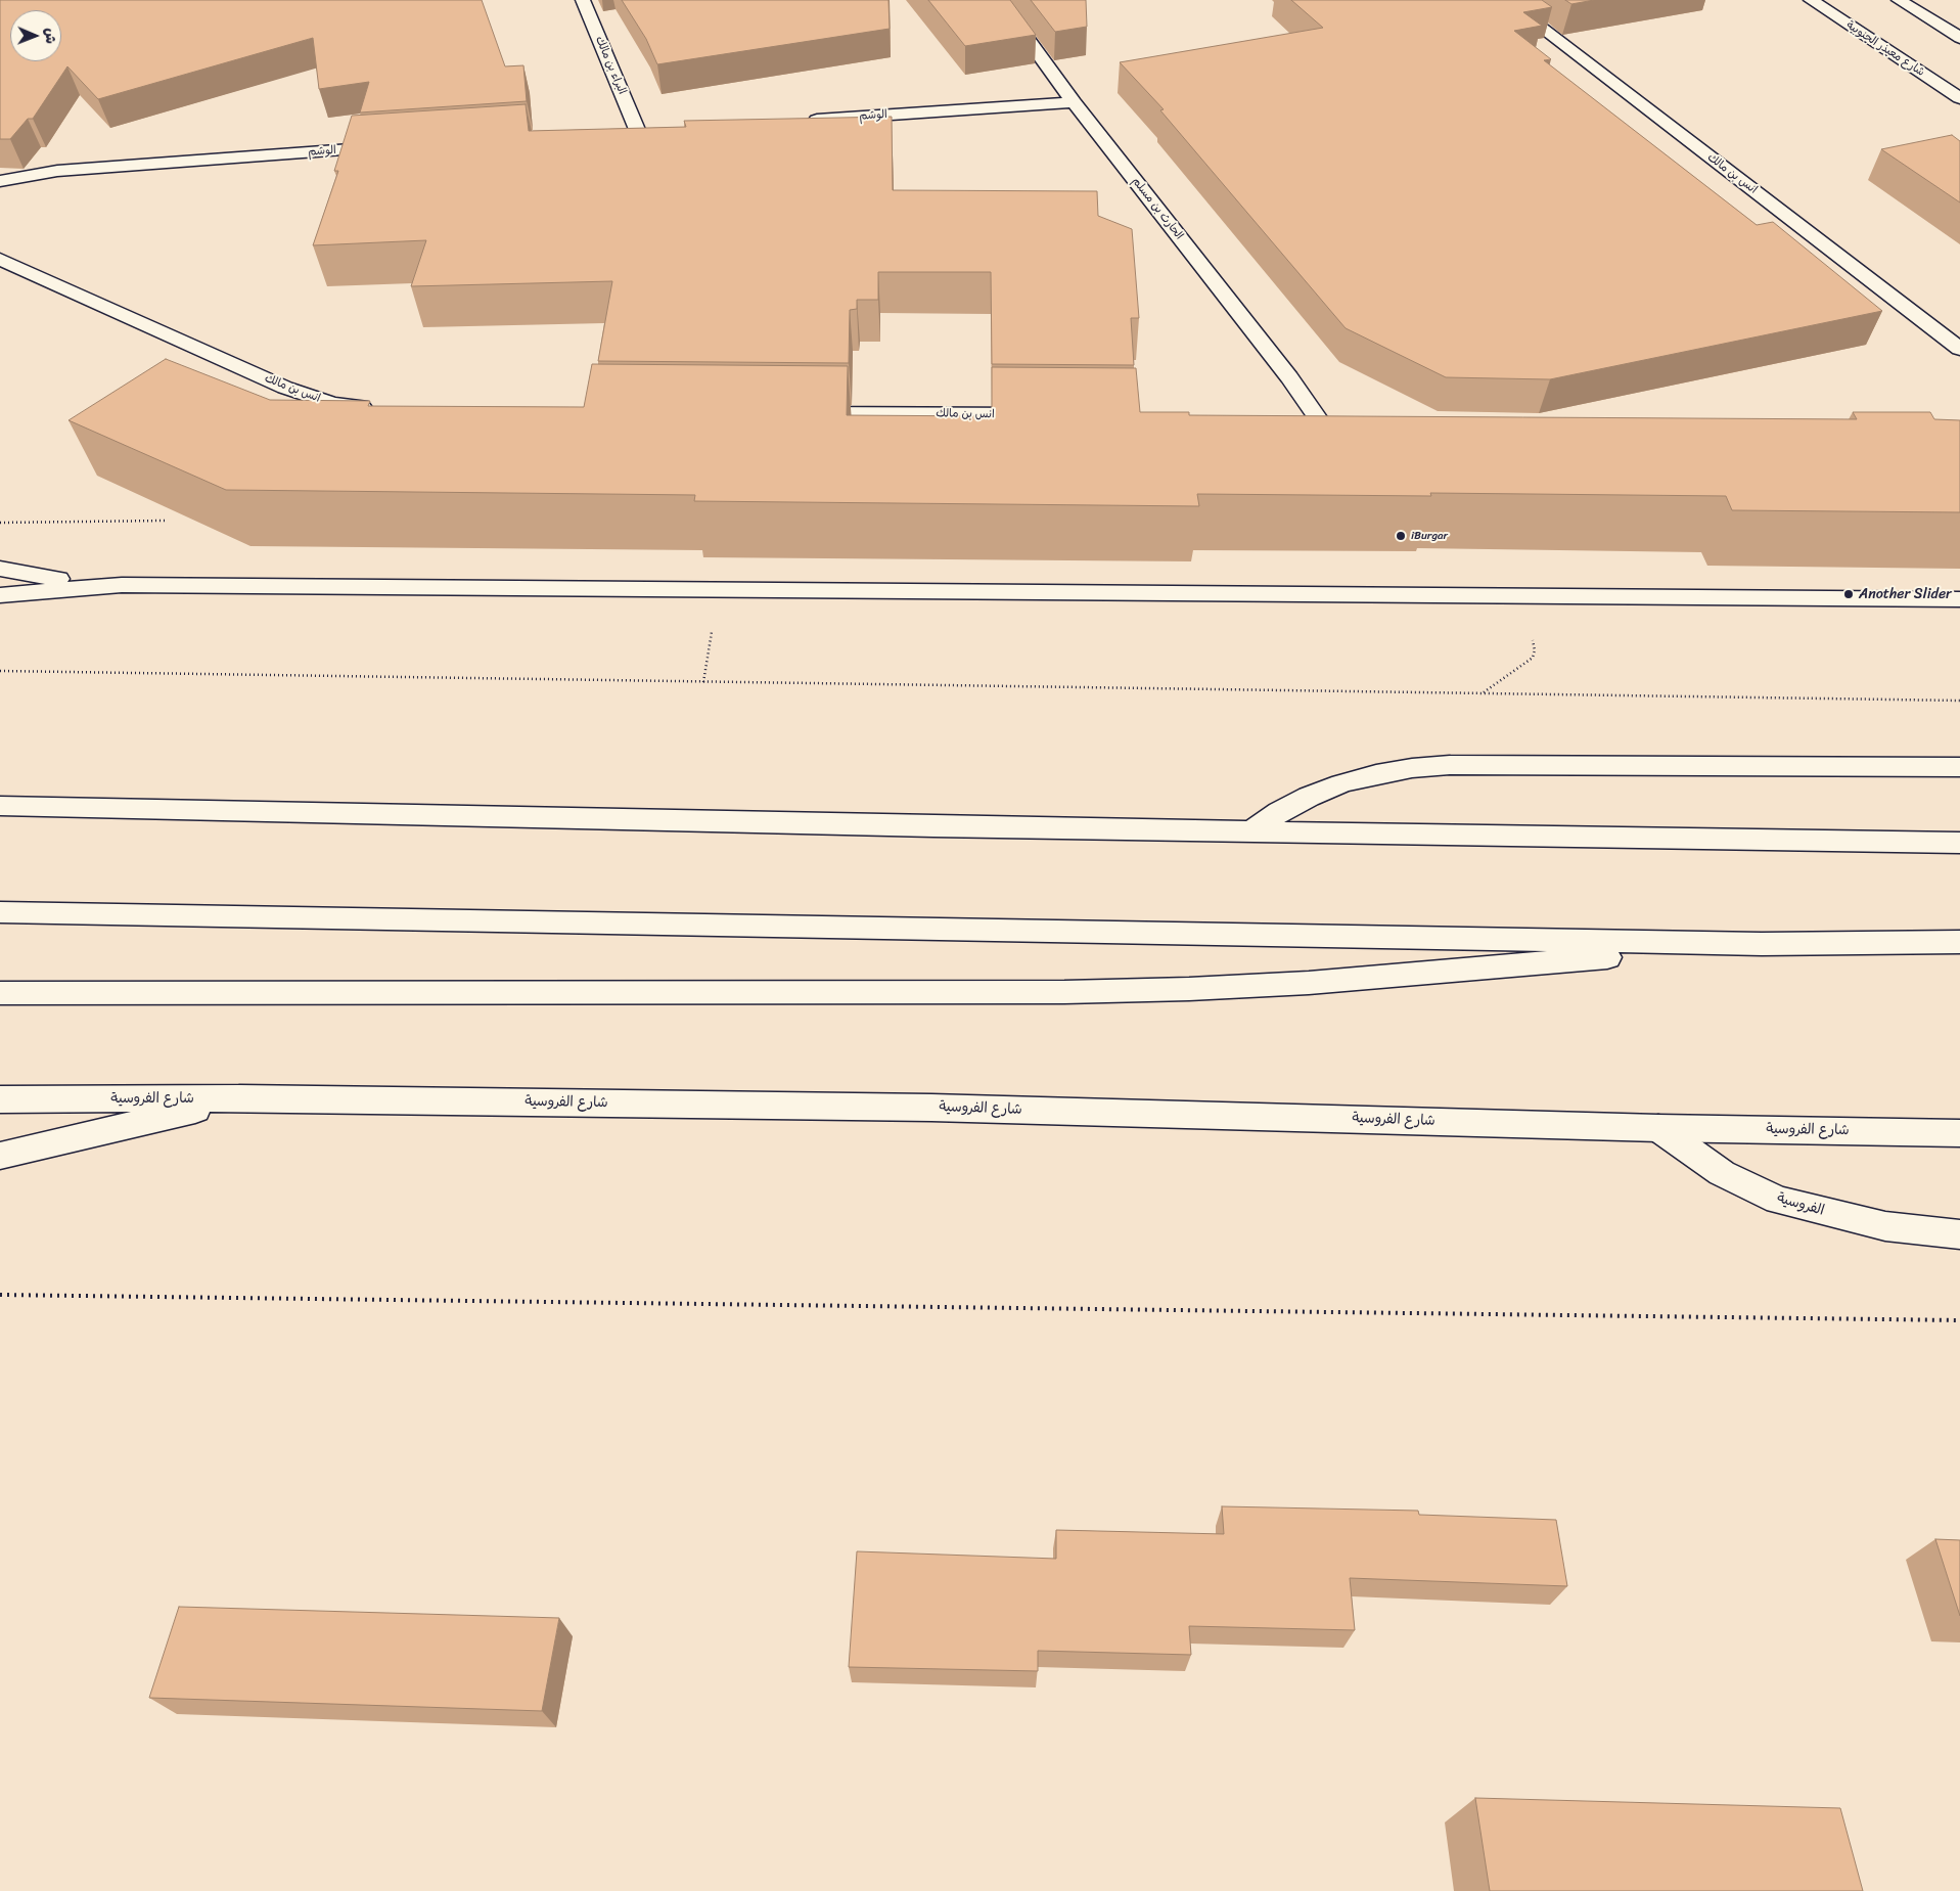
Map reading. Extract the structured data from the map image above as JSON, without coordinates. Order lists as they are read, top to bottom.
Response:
{
  "streets": {
    "main road": [
      "شارع معيذر الجنوبية",
      "البراء بن مالك",
      "الوشم",
      "انس بن مالك",
      "الحارث بن مسلم",
      "شارع الفروسية",
      "الفروسية"
    ]
  },
  "crossings": [
    ["الوشم", "الحارث بن مسلم"],
    ["شارع الفروسية", "الفروسية"]
  ],
  "places": ["iBurgar", "Another Slider"],
  "north": "right"
}
